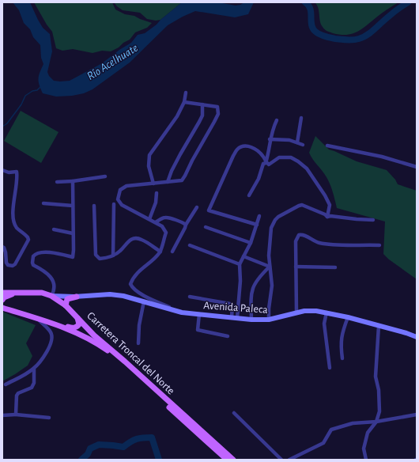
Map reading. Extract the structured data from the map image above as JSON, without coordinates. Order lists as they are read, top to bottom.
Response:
{
  "streets": {
    "main road": ["Avenida Paleca", "Carretera Troncal del Norte"]
  },
  "crossings": [
    ["Avenida Paleca", "Carretera Troncal del Norte"]
  ],
  "water": ["Río Acelhuate"]
}
